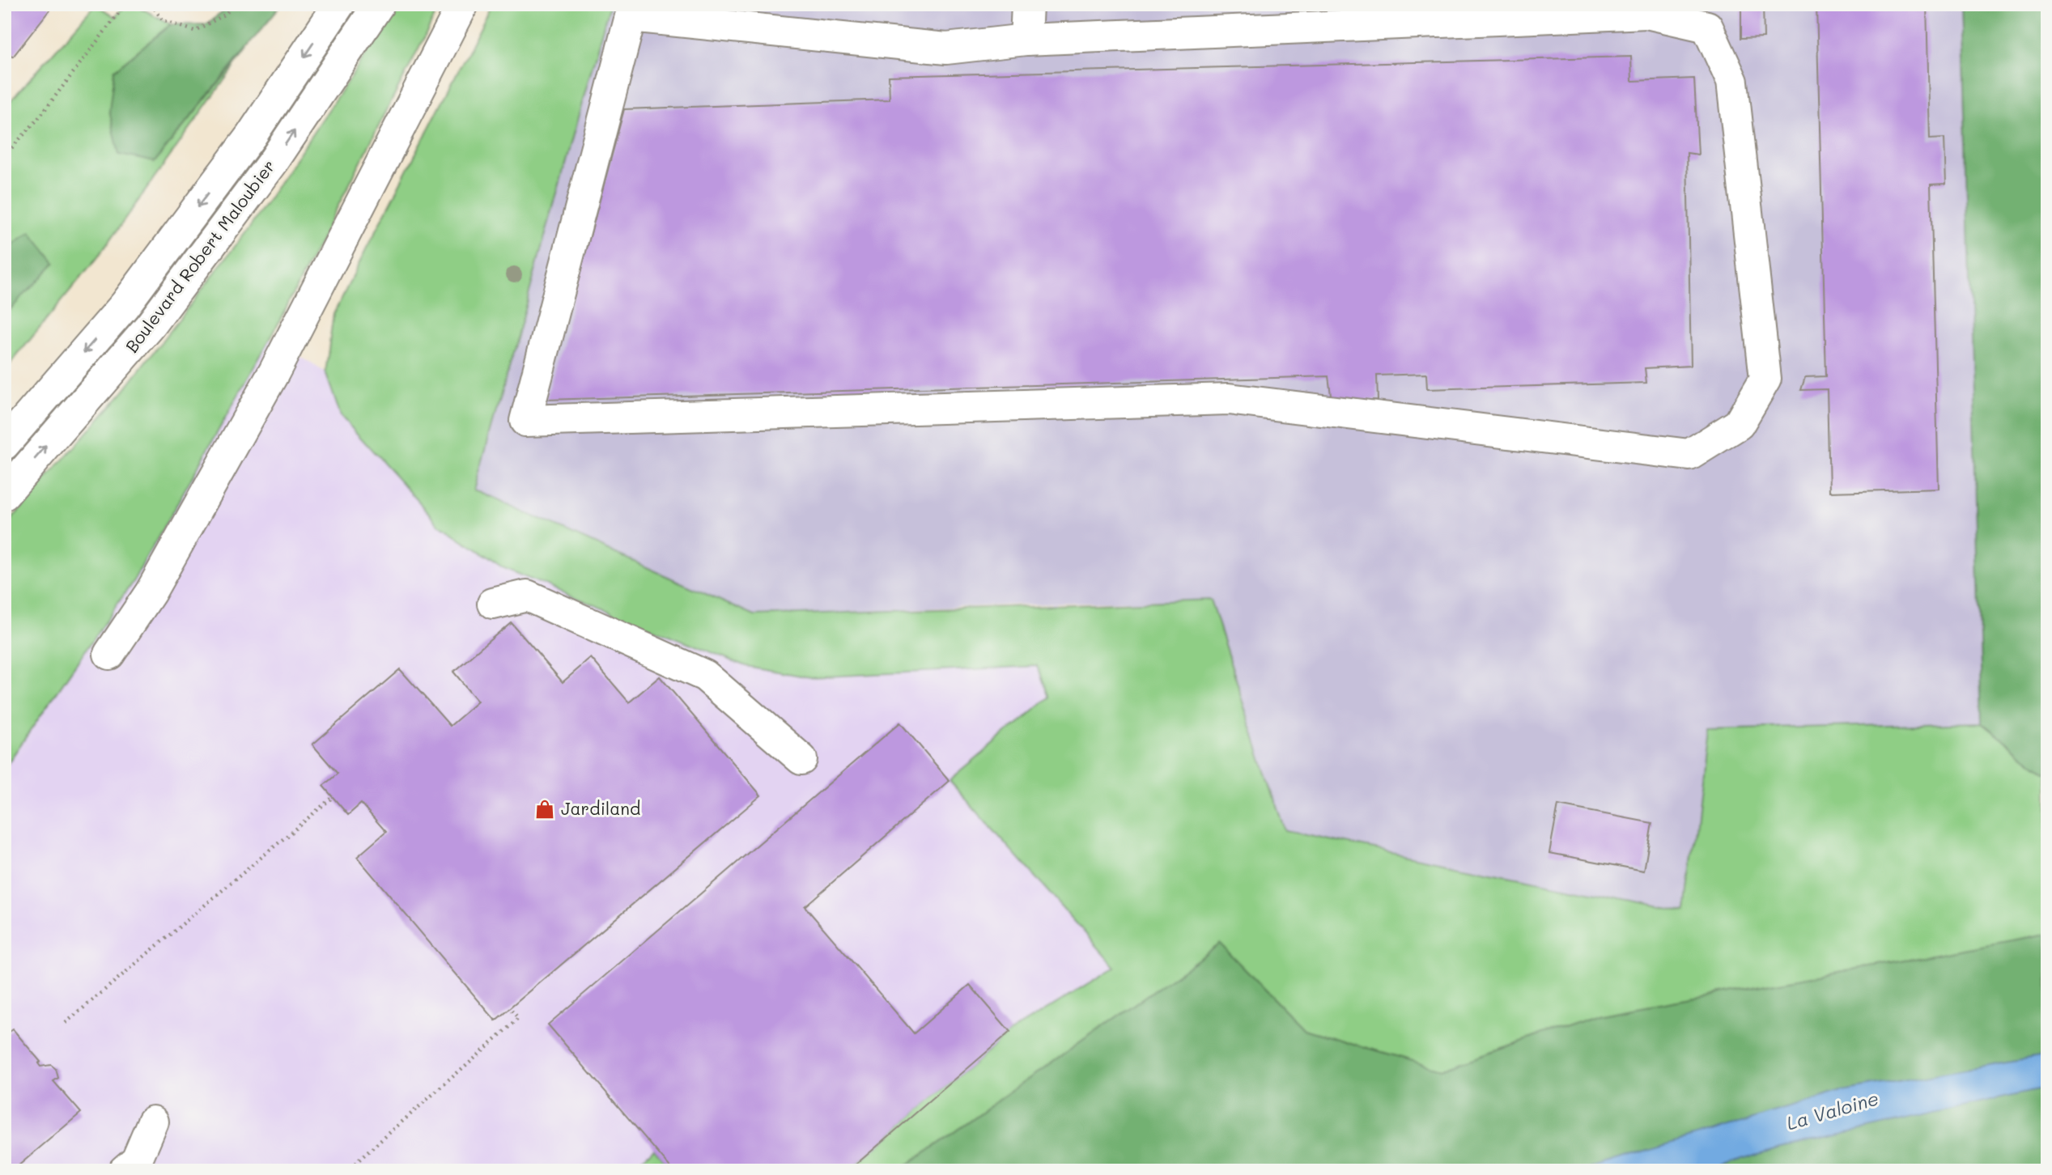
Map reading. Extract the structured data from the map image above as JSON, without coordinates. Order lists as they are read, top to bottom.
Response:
{
  "streets": {
    "main road": ["Boulevard Robert Maloubier"]
  },
  "water": ["La Valoine"],
  "places": {
    "shop": ["Jardiland"]
  }
}
